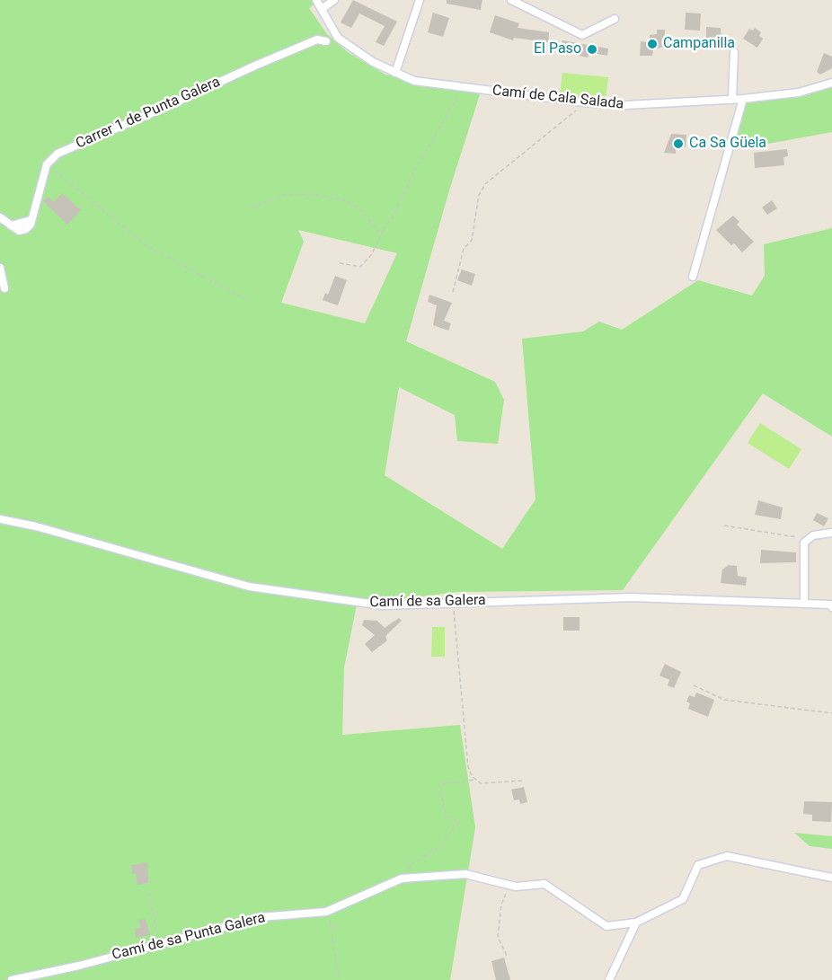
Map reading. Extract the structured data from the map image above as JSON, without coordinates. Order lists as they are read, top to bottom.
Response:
{
  "streets": {
    "street": [
      "Camí de Cala Salada",
      "Carrer 1 de Punta Galera",
      "Camí de sa Galera",
      "Camí de sa Punta Galera"
    ]
  },
  "crossings": [
    ["Camí de Cala Salada", "Carrer 1 de Punta Galera"]
  ],
  "places": ["Campanilla", "El Paso", "Ca Sa Güela"]
}
